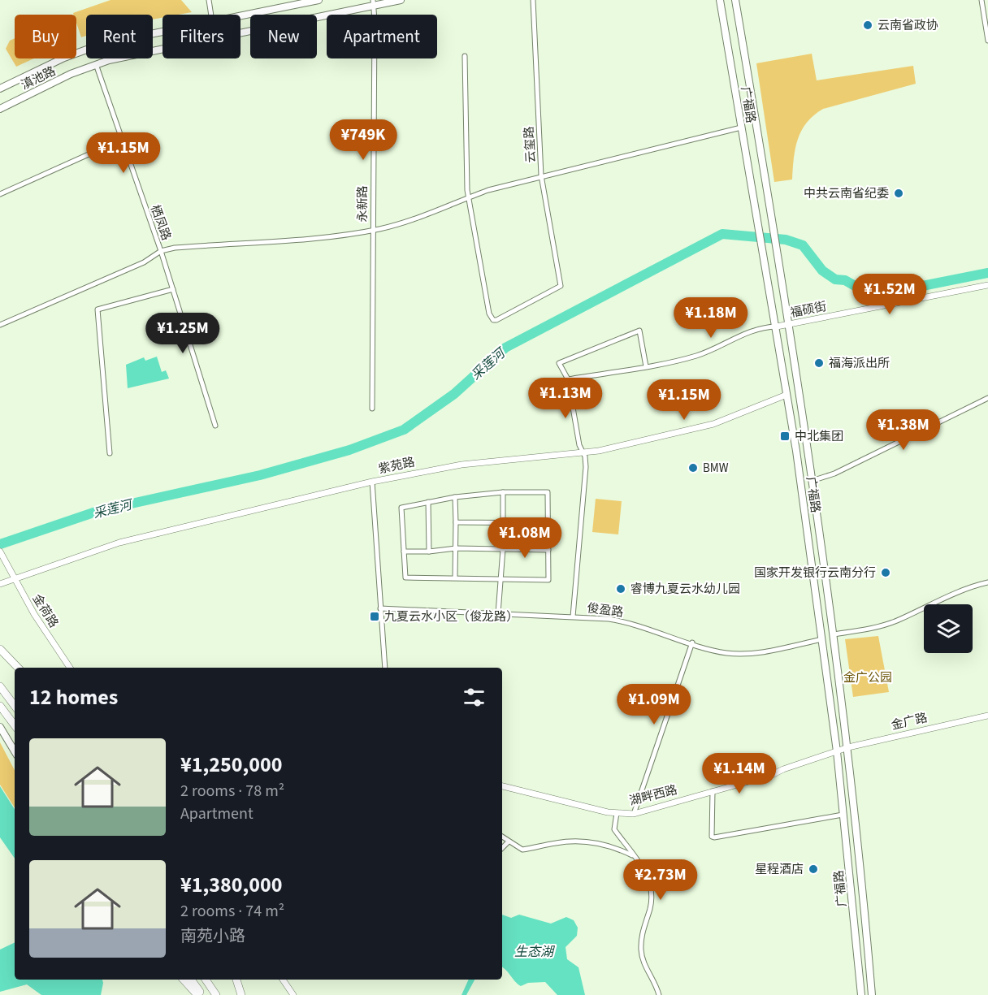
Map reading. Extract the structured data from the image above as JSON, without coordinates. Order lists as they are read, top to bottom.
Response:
{
  "streets": {
    "main road": ["滇池路", "广福路"],
    "street": [
      "云玺路",
      "永新路",
      "栖凤路",
      "福硕街",
      "紫苑路",
      "俊盈路",
      "金荷路",
      "金广路",
      "湖畔西路"
    ]
  },
  "crossings": [
    ["滇池路", "永新路"],
    ["滇池路", "栖凤路"],
    ["广福路", "福硕街"],
    ["广福路", "紫苑路"],
    ["广福路", "俊盈路"],
    ["广福路", "金广路"],
    ["广福路", "湖畔西路"],
    ["紫苑路", "金荷路"],
    ["金广路", "湖畔西路"]
  ],
  "water": ["采莲河", "生态湖"],
  "parks": ["金广公园"],
  "places": {
    "other": [
      "云南省政协",
      "中共云南省纪委",
      "福海派出所",
      "BMW",
      "国家开发银行云南分行",
      "睿博九夏云水幼儿园",
      "星程酒店"
    ],
    "transit": ["中北集团", "九夏云水小区（俊龙路）"]
  },
  "page": {
    "chip": [
      "Buy",
      "Rent",
      "Filters",
      "New",
      "Apartment"
    ],
    "price": [
      "¥749K",
      "¥1.15M",
      "¥1.52M",
      "¥1.18M",
      "¥1.25M",
      "¥1.13M",
      "¥1.15M",
      "¥1.38M",
      "¥1.08M",
      "¥1.09M",
      "¥1.14M",
      "¥2.73M"
    ],
    "heading": "12 homes",
    "list": [
      {
        "name": "¥1,250,000",
        "note": "2 rooms · 78 m² · Apartment"
      },
      {
        "name": "¥1,380,000",
        "note": "2 rooms · 74 m² · 南苑小路"
      }
    ]
  }
}
